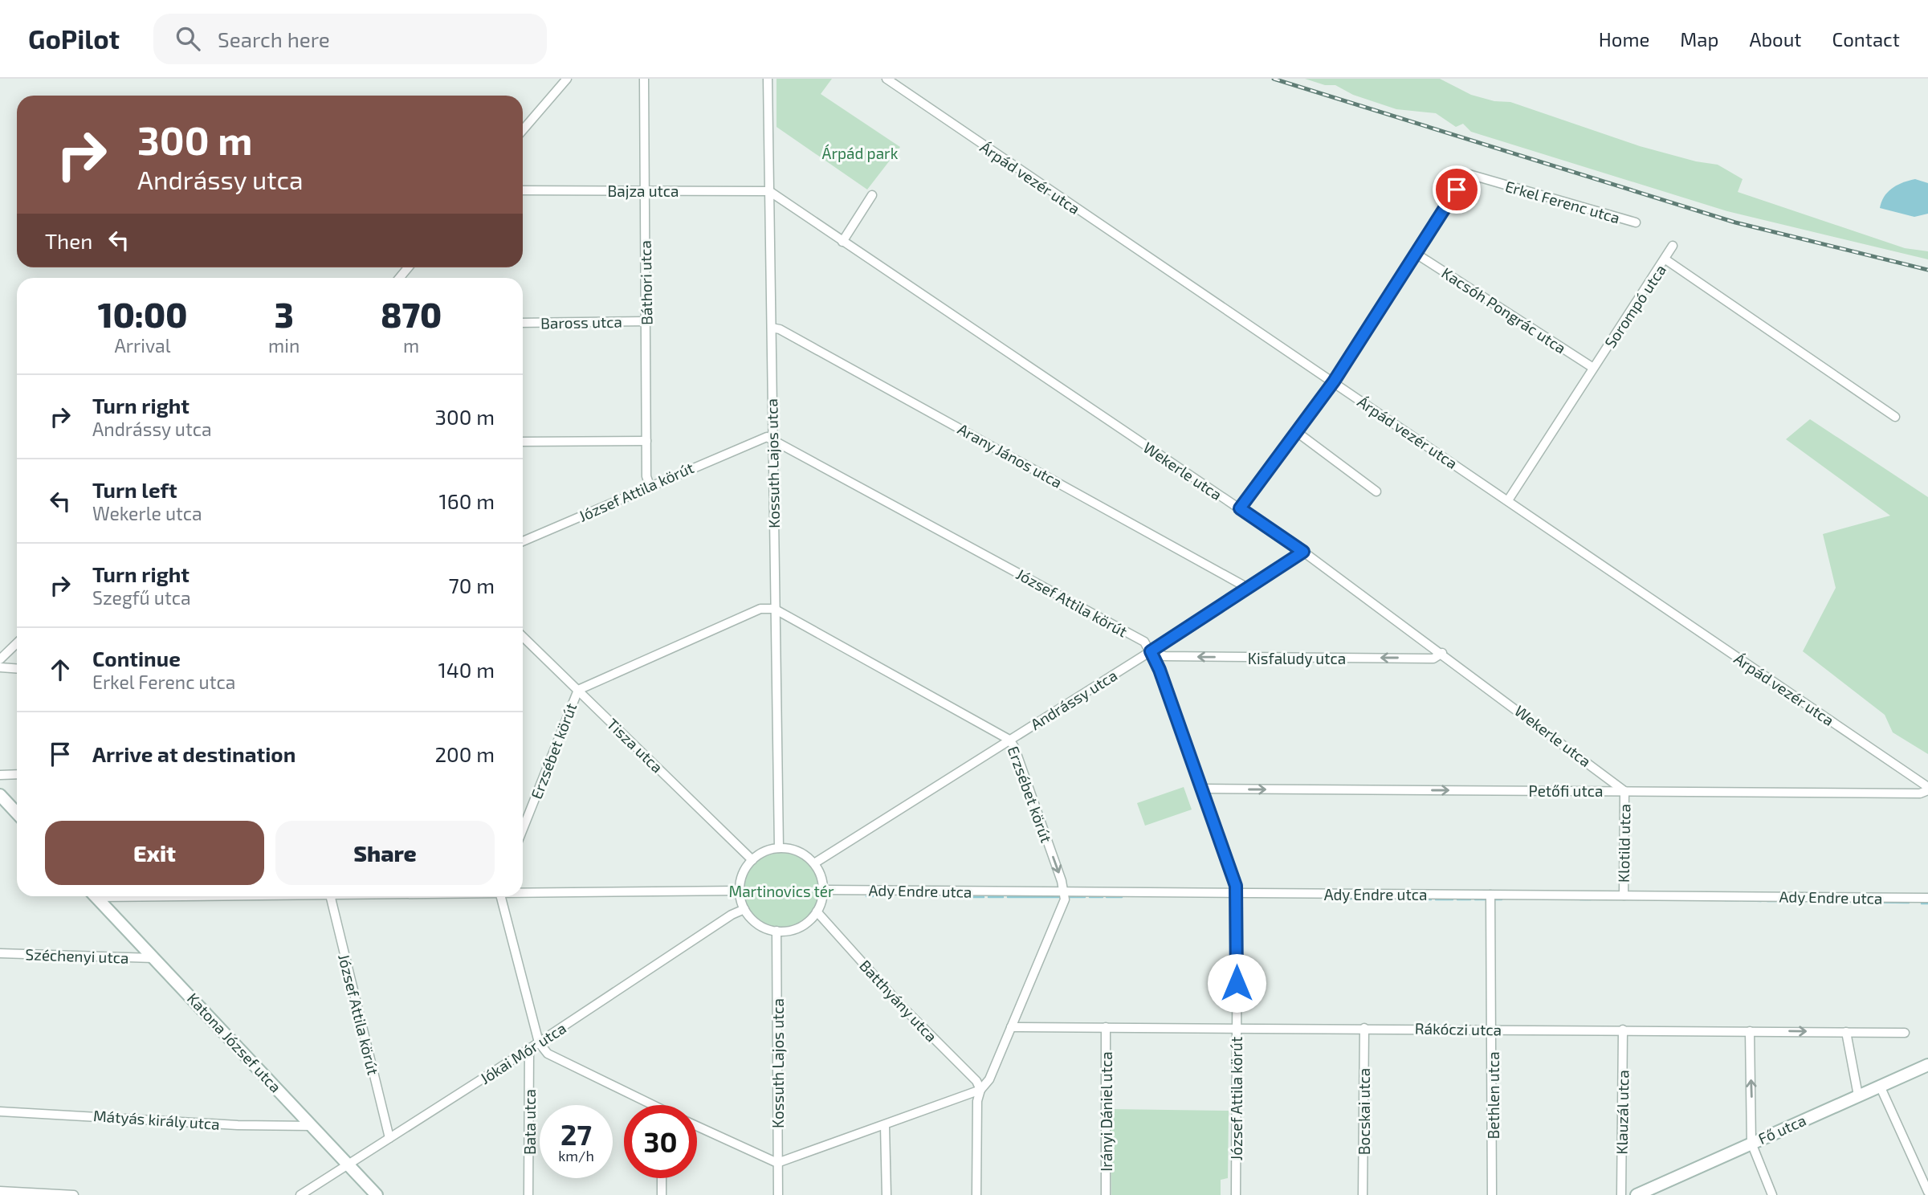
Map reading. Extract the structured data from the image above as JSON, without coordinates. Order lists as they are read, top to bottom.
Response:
{
  "streets": {
    "main road": ["Katona József utca", "Fő utca"],
    "street": [
      "Árpád vezér utca",
      "Bajza utca",
      "Erkel Ferenc utca",
      "Báthori utca",
      "Sorompó utca",
      "Kacsóh Pongrác utca",
      "Baross utca",
      "Arany János utca",
      "Kossuth Lajos utca",
      "Wekerle utca",
      "József Attila körút",
      "Kisfaludy utca",
      "Andrássy utca",
      "Tisza utca",
      "Erzsébet körút",
      "Petőfi utca",
      "Klotild utca",
      "Ady Endre utca",
      "Széchenyi utca",
      "Batthyány utca",
      "Rákóczi utca",
      "Jókai Mór utca",
      "Bethlen utca",
      "Irányi Dániel utca",
      "Bocskai utca",
      "Klauzál utca",
      "Mátyás király utca",
      "Bata utca"
    ]
  },
  "crossings": [
    ["Árpád vezér utca", "Erkel Ferenc utca"],
    ["Árpád vezér utca", "Sorompó utca"],
    ["Árpád vezér utca", "Petőfi utca"],
    ["Bajza utca", "Báthori utca"],
    ["Bajza utca", "Kossuth Lajos utca"],
    ["Bajza utca", "Wekerle utca"],
    ["Erkel Ferenc utca", "Kacsóh Pongrác utca"],
    ["Erkel Ferenc utca", "Wekerle utca"],
    ["Báthori utca", "Baross utca"],
    ["Báthori utca", "József Attila körút"],
    ["Sorompó utca", "Kacsóh Pongrác utca"],
    ["Arany János utca", "Kossuth Lajos utca"],
    ["Arany János utca", "Andrássy utca"],
    ["Kossuth Lajos utca", "Wekerle utca"],
    ["Kossuth Lajos utca", "József Attila körút"],
    ["Kossuth Lajos utca", "Andrássy utca"],
    ["Kossuth Lajos utca", "Tisza utca"],
    ["Kossuth Lajos utca", "Erzsébet körút"],
    ["Kossuth Lajos utca", "Ady Endre utca"],
    ["Kossuth Lajos utca", "Batthyány utca"],
    ["Kossuth Lajos utca", "Jókai Mór utca"],
    ["Wekerle utca", "Kisfaludy utca"],
    ["Wekerle utca", "Andrássy utca"],
    ["Wekerle utca", "Petőfi utca"],
    ["Wekerle utca", "Klotild utca"],
    ["József Attila körút", "Kisfaludy utca"],
    ["József Attila körút", "Andrássy utca"],
    ["József Attila körút", "Petőfi utca"],
    ["József Attila körút", "Ady Endre utca"],
    ["József Attila körút", "Rákóczi utca"],
    ["József Attila körút", "Jókai Mór utca"],
    ["Kisfaludy utca", "Andrássy utca"],
    ["Andrássy utca", "Tisza utca"],
    ["Andrássy utca", "Erzsébet körút"],
    ["Andrássy utca", "Ady Endre utca"],
    ["Andrássy utca", "Batthyány utca"],
    ["Andrássy utca", "Jókai Mór utca"],
    ["Tisza utca", "Erzsébet körút"],
    ["Tisza utca", "Ady Endre utca"],
    ["Tisza utca", "Batthyány utca"],
    ["Tisza utca", "Jókai Mór utca"],
    ["Erzsébet körút", "Ady Endre utca"],
    ["Petőfi utca", "Klotild utca"],
    ["Klotild utca", "Ady Endre utca"],
    ["Ady Endre utca", "Batthyány utca"],
    ["Ady Endre utca", "Jókai Mór utca"],
    ["Ady Endre utca", "Bethlen utca"],
    ["Széchenyi utca", "Katona József utca"],
    ["Batthyány utca", "Jókai Mór utca"],
    ["Rákóczi utca", "Bethlen utca"],
    ["Rákóczi utca", "Irányi Dániel utca"],
    ["Rákóczi utca", "Bocskai utca"],
    ["Rákóczi utca", "Klauzál utca"],
    ["Katona József utca", "Jókai Mór utca"],
    ["Katona József utca", "Mátyás király utca"],
    ["Jókai Mór utca", "Bata utca"]
  ],
  "one_way": ["Kisfaludy utca", "Petőfi utca"],
  "parks": ["Árpád park", "Martinovics tér"],
  "page": {
    "header": "GoPilot",
    "search": "Search here",
    "nav": [
      "Home",
      "Map",
      "About",
      "Contact"
    ],
    "turn": ["300 m", "Andrássy utca"],
    "then": "Then",
    "eta": [
      "10:00",
      "Arrival",
      "3",
      "min",
      "870",
      "m"
    ],
    "list": [
      {
        "name": "Turn right",
        "note": "Andrássy utca",
        "value": "300 m"
      },
      {
        "name": "Turn left",
        "note": "Wekerle utca",
        "value": "160 m"
      },
      {
        "name": "Turn right",
        "note": "Szegfű utca",
        "value": "70 m"
      },
      {
        "name": "Continue",
        "note": "Erkel Ferenc utca",
        "value": "140 m"
      },
      {
        "name": "Arrive at destination",
        "value": "200 m"
      }
    ],
    "buttons": ["Exit", "Share"],
    "speed": "27 km/h",
    "limit": "30"
  }
}
